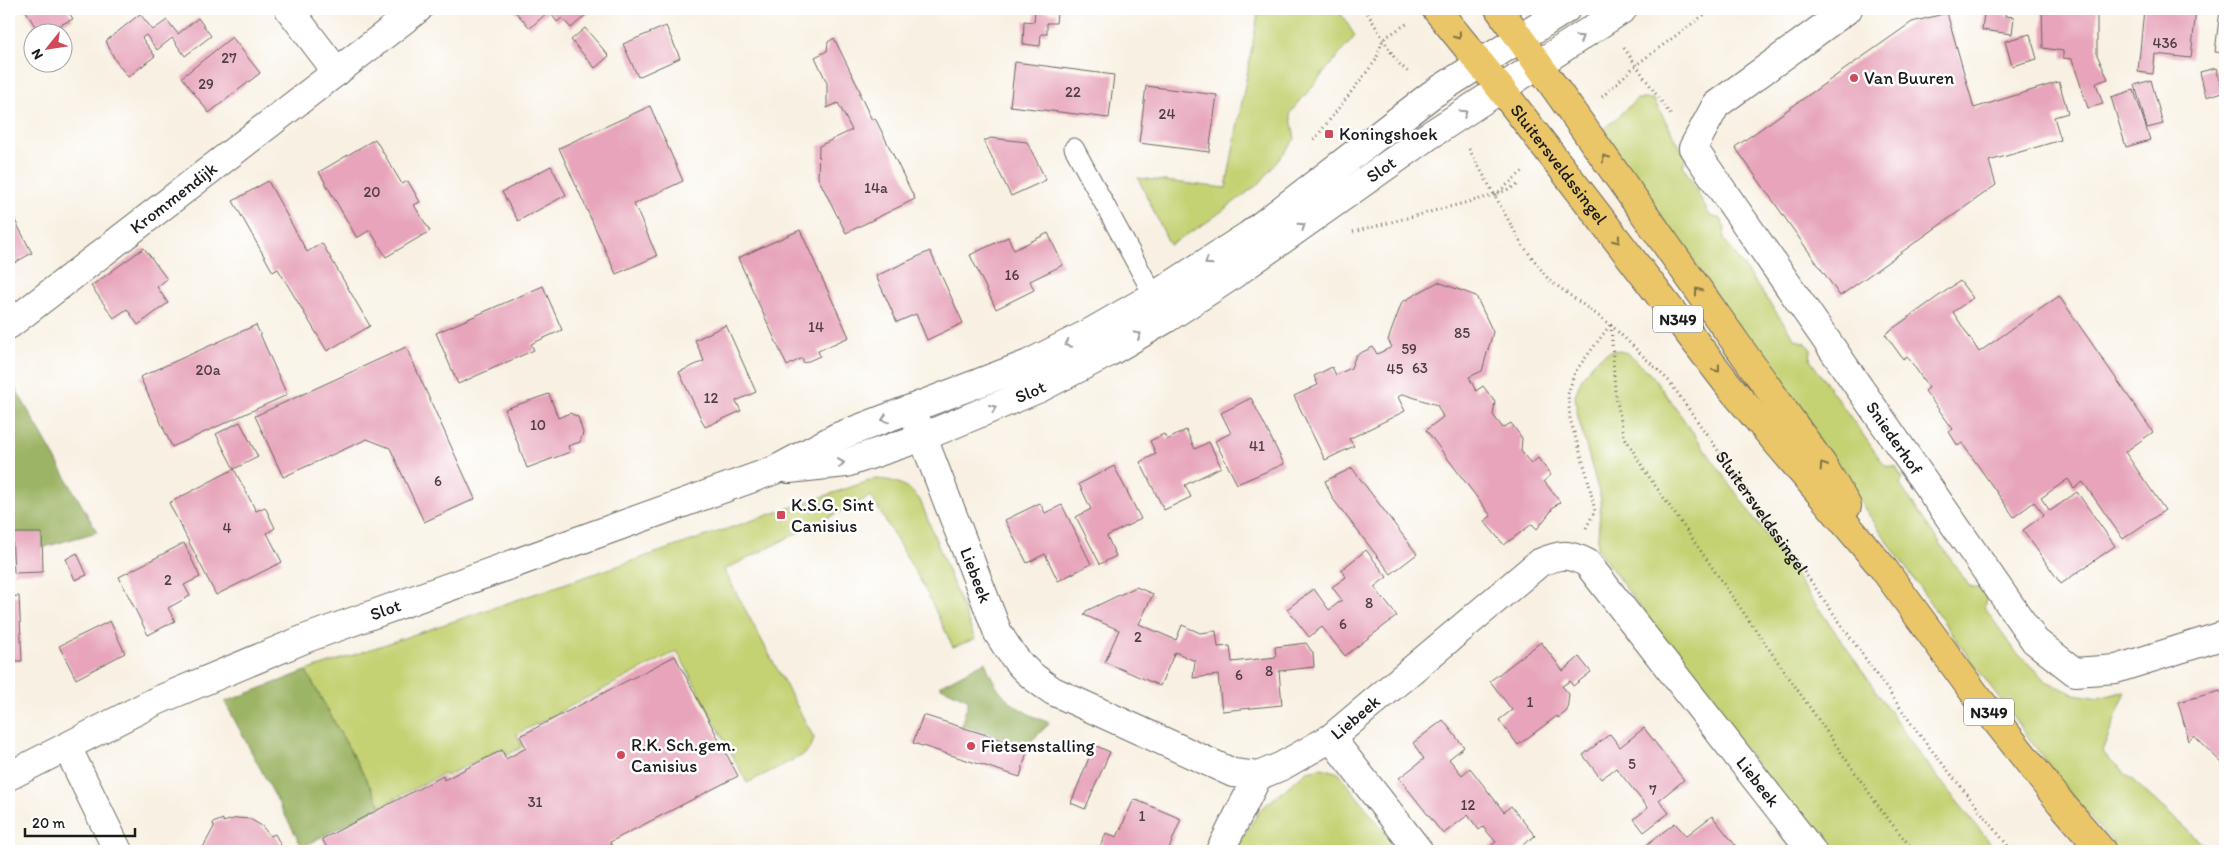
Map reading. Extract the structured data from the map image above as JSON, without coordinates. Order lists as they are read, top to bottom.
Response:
{
  "streets": {
    "main road": ["Sluitersveldssingel", "N349"],
    "street": [
      "Slot",
      "Krommendijk",
      "Sniederhof",
      "Liebeek"
    ]
  },
  "crossings": [
    ["Sluitersveldssingel", "Slot"],
    ["Sluitersveldssingel", "N349"],
    ["Slot", "N349"],
    ["Slot", "Liebeek"]
  ],
  "places": {
    "other": ["Van Buuren", "Fietsenstalling", "R.K. Sch.gem. Canisius"],
    "transit": ["Koningshoek", "K.S.G. Sint Canisius"]
  },
  "house_numbers": [
    "436",
    "27",
    "29",
    "22",
    "24",
    "14a",
    "20",
    "16",
    "14",
    "85",
    "59",
    "63",
    "45",
    "20a",
    "12",
    "10",
    "41",
    "6",
    "4",
    "2",
    "8",
    "6",
    "2",
    "8",
    "6",
    "1",
    "5",
    "7",
    "31",
    "12",
    "1"
  ],
  "scale_bar": "20 m",
  "north": "bottom left"
}
